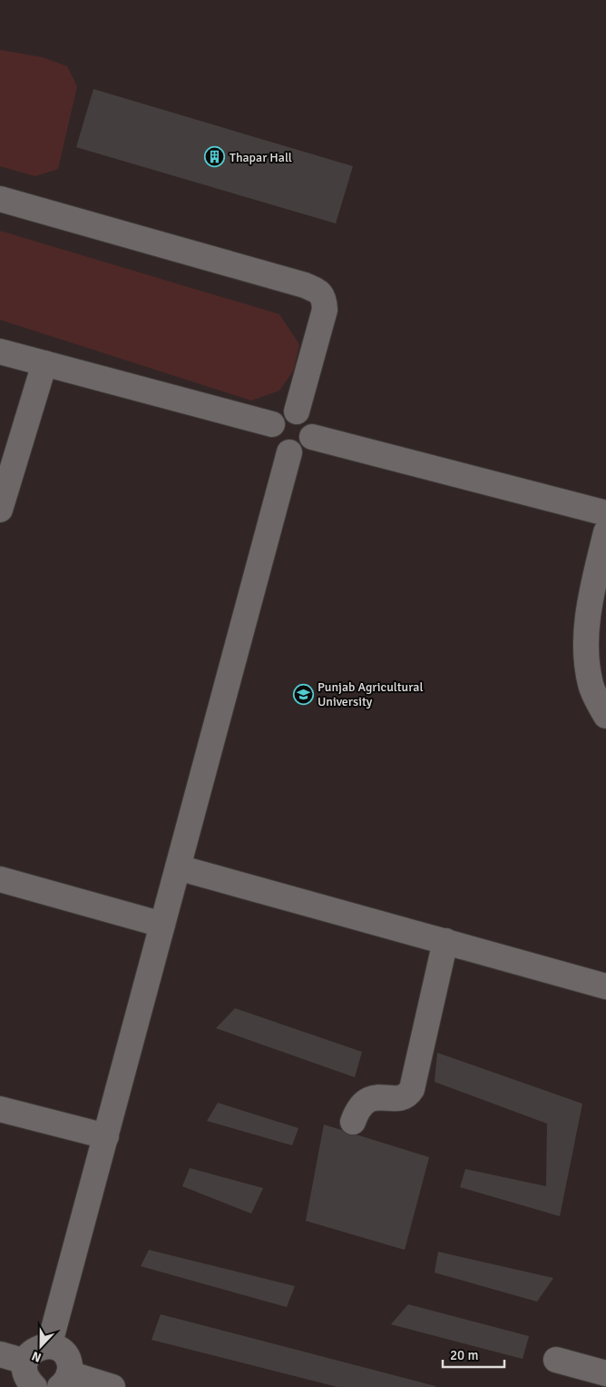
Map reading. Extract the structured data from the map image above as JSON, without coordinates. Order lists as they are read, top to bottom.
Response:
{
  "places": {
    "building": ["Thapar Hall"],
    "school or university": ["Punjab Agricultural University"]
  },
  "scale_bar": "20 m",
  "north": "bottom"
}
